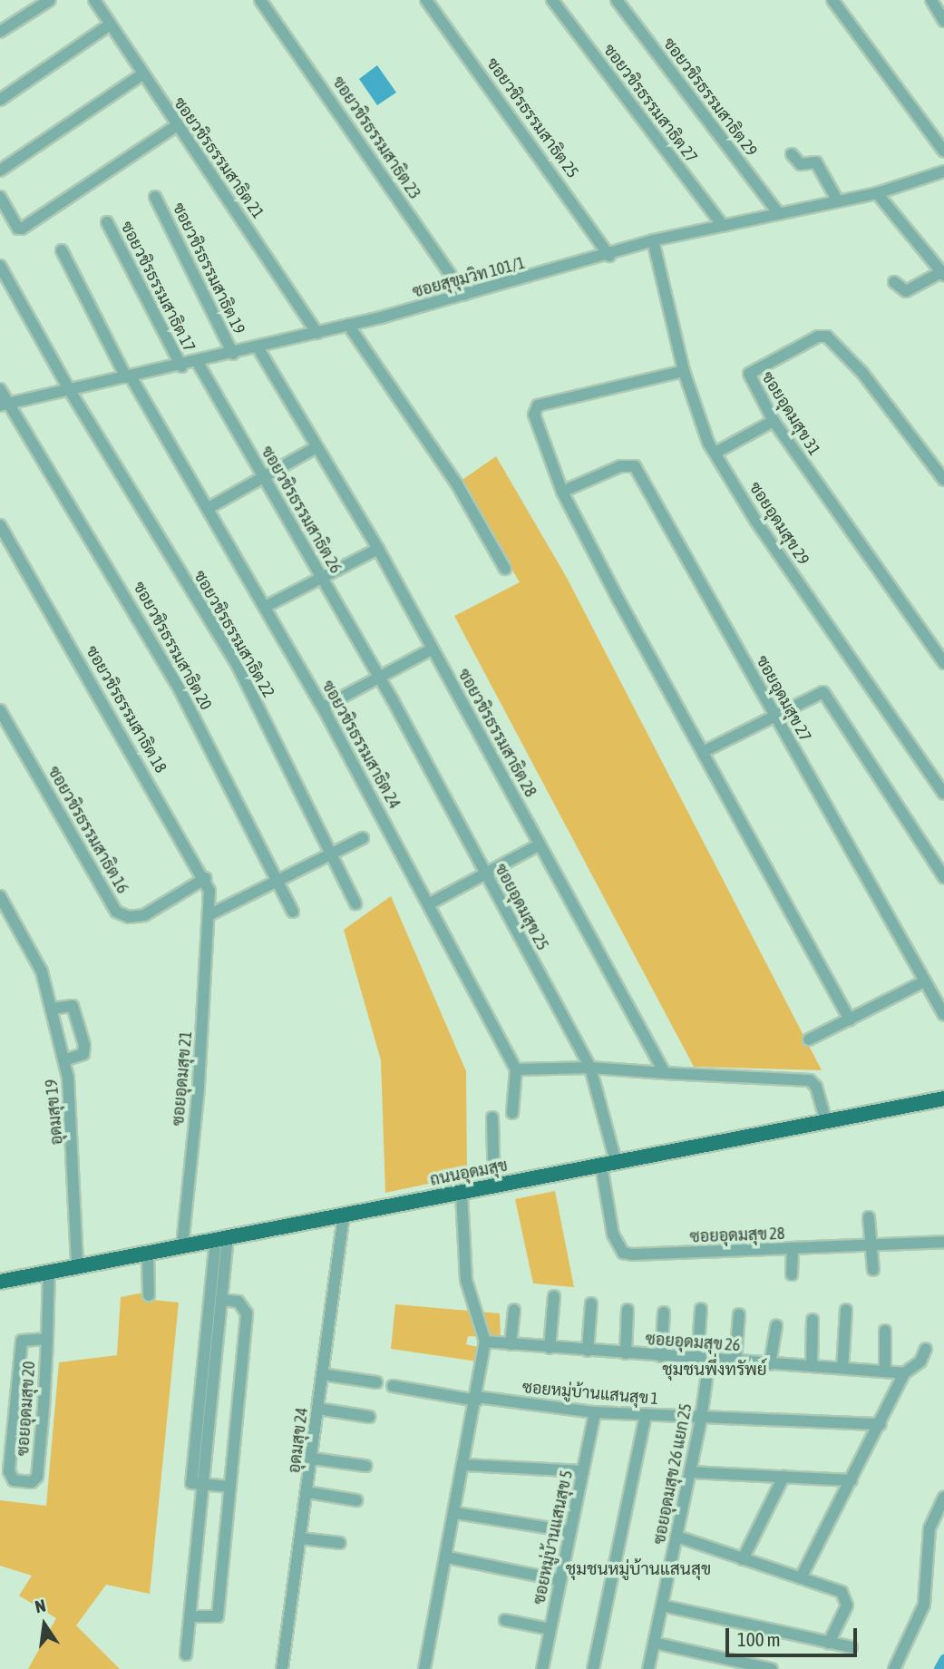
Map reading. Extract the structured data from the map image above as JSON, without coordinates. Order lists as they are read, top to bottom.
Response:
{
  "streets": {
    "main road": ["ถนนอุดมสุข"],
    "street": [
      "ซอยวชิรธรรมสาธิต 29",
      "ซอยวชิรธรรมสาธิต 27",
      "ซอยวชิรธรรมสาธิต 25",
      "ซอยวชิรธรรมสาธิต 23",
      "ซอยวชิรธรรมสาธิต 21",
      "ซอยวชิรธรรมสาธิต 19",
      "ซอยสุขุมวิท 101/1",
      "ซอยวชิรธรรมสาธิต 17",
      "ซอยอุดมสุข 31",
      "ซอยวชิรธรรมสาธิต 26",
      "ซอยอุดมสุข 29",
      "ซอยวชิรธรรมสาธิต 22",
      "ซอยวชิรธรรมสาธิต 20",
      "ซอยอุดมสุข 27",
      "ซอยวชิรธรรมสาธิต 18",
      "ซอยวชิรธรรมสาธิต 28",
      "ซอยวชิรธรรมสาธิต 24",
      "ซอยวชิรธรรมสาธิต 16",
      "ซอยอุดมสุข 25",
      "ซอยอุดมสุข 21",
      "อุดมสุข 19",
      "ซอยอุดมสุข 28",
      "ซอยอุดมสุข 26",
      "ซอยหมู่บ้านแสนสุข 1",
      "ซอยอุดมสุข 20",
      "อุดมสุข 24",
      "ซอยอุดมสุข 26 แยก 25",
      "ซอยหมู่บ้านแสนสุข 5"
    ]
  },
  "crossings": [
    ["ซอยวชิรธรรมสาธิต 29", "ซอยสุขุมวิท 101/1"],
    ["ซอยวชิรธรรมสาธิต 27", "ซอยสุขุมวิท 101/1"],
    ["ซอยวชิรธรรมสาธิต 25", "ซอยสุขุมวิท 101/1"],
    ["ซอยวชิรธรรมสาธิต 23", "ซอยสุขุมวิท 101/1"],
    ["ซอยวชิรธรรมสาธิต 21", "ซอยสุขุมวิท 101/1"],
    ["ซอยวชิรธรรมสาธิต 19", "ซอยสุขุมวิท 101/1"],
    ["ซอยสุขุมวิท 101/1", "ซอยวชิรธรรมสาธิต 17"],
    ["ซอยสุขุมวิท 101/1", "ซอยวชิรธรรมสาธิต 26"],
    ["ซอยสุขุมวิท 101/1", "ซอยอุดมสุข 29"],
    ["ซอยสุขุมวิท 101/1", "ซอยวชิรธรรมสาธิต 22"],
    ["ซอยสุขุมวิท 101/1", "ซอยวชิรธรรมสาธิต 20"],
    ["ซอยสุขุมวิท 101/1", "ซอยวชิรธรรมสาธิต 28"],
    ["ซอยสุขุมวิท 101/1", "ซอยวชิรธรรมสาธิต 24"],
    ["ซอยวชิรธรรมสาธิต 26", "ซอยอุดมสุข 25"],
    ["ซอยวชิรธรรมสาธิต 18", "ซอยวชิรธรรมสาธิต 16"],
    ["ซอยวชิรธรรมสาธิต 18", "ซอยอุดมสุข 21"],
    ["ซอยอุดมสุข 25", "ถนนอุดมสุข"],
    ["ซอยอุดมสุข 25", "ซอยอุดมสุข 28"],
    ["ซอยอุดมสุข 21", "ถนนอุดมสุข"],
    ["อุดมสุข 19", "ถนนอุดมสุข"],
    ["ถนนอุดมสุข", "ซอยอุดมสุข 28"],
    ["ถนนอุดมสุข", "ซอยอุดมสุข 20"],
    ["ถนนอุดมสุข", "อุดมสุข 24"],
    ["ซอยอุดมสุข 26", "ซอยอุดมสุข 26 แยก 25"],
    ["ซอยหมู่บ้านแสนสุข 1", "ซอยอุดมสุข 26 แยก 25"],
    ["ซอยหมู่บ้านแสนสุข 1", "ซอยหมู่บ้านแสนสุข 5"]
  ],
  "districts": ["ชุมชนพึ่งทรัพย์", "ชุมชนหมู่บ้านแสนสุข"],
  "scale_bar": "100 m",
  "north": "top"
}
